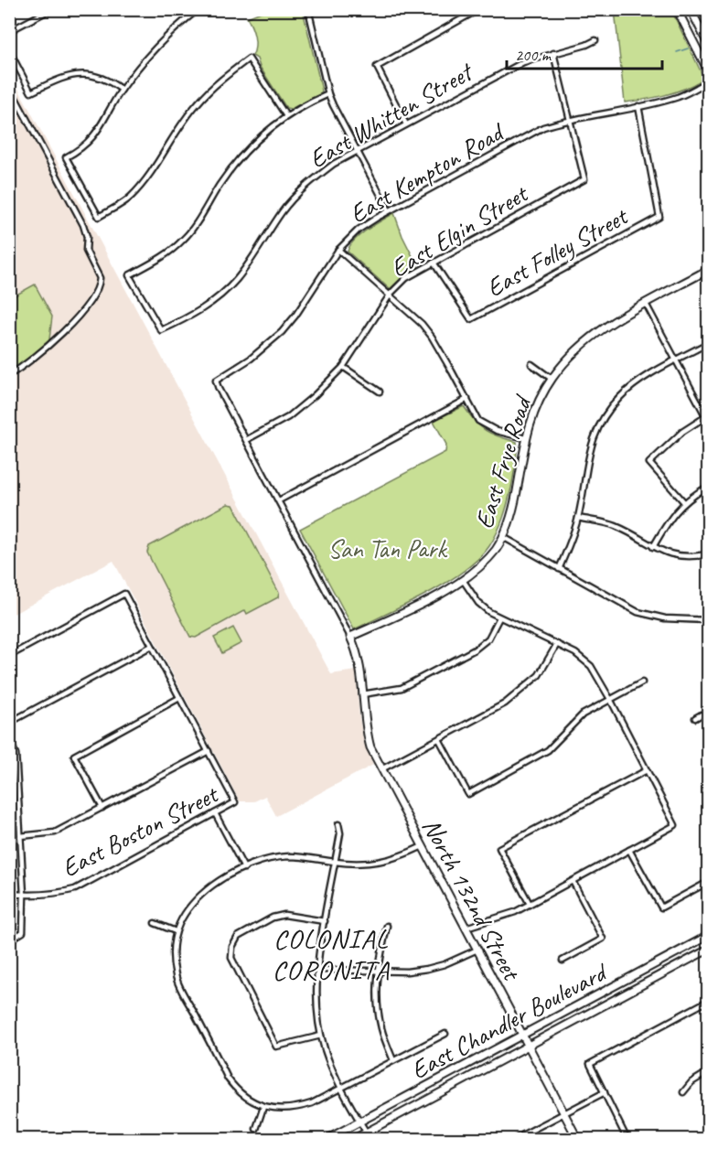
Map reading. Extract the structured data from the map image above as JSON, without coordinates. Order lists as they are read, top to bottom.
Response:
{
  "streets": {
    "street": [
      "East Whitten Street",
      "East Kempton Road",
      "East Elgin Street",
      "East Folley Street",
      "East Frye Road",
      "East Boston Street",
      "North 132nd Street",
      "East Chandler Boulevard"
    ]
  },
  "crossings": [
    ["East Kempton Road", "East Elgin Street"],
    ["East Kempton Road", "East Folley Street"],
    ["East Elgin Street", "East Folley Street"],
    ["East Frye Road", "North 132nd Street"],
    ["North 132nd Street", "East Chandler Boulevard"]
  ],
  "districts": ["COLONIAL CORONITA"],
  "parks": ["San Tan Park"],
  "scale_bar": "200 m"
}
